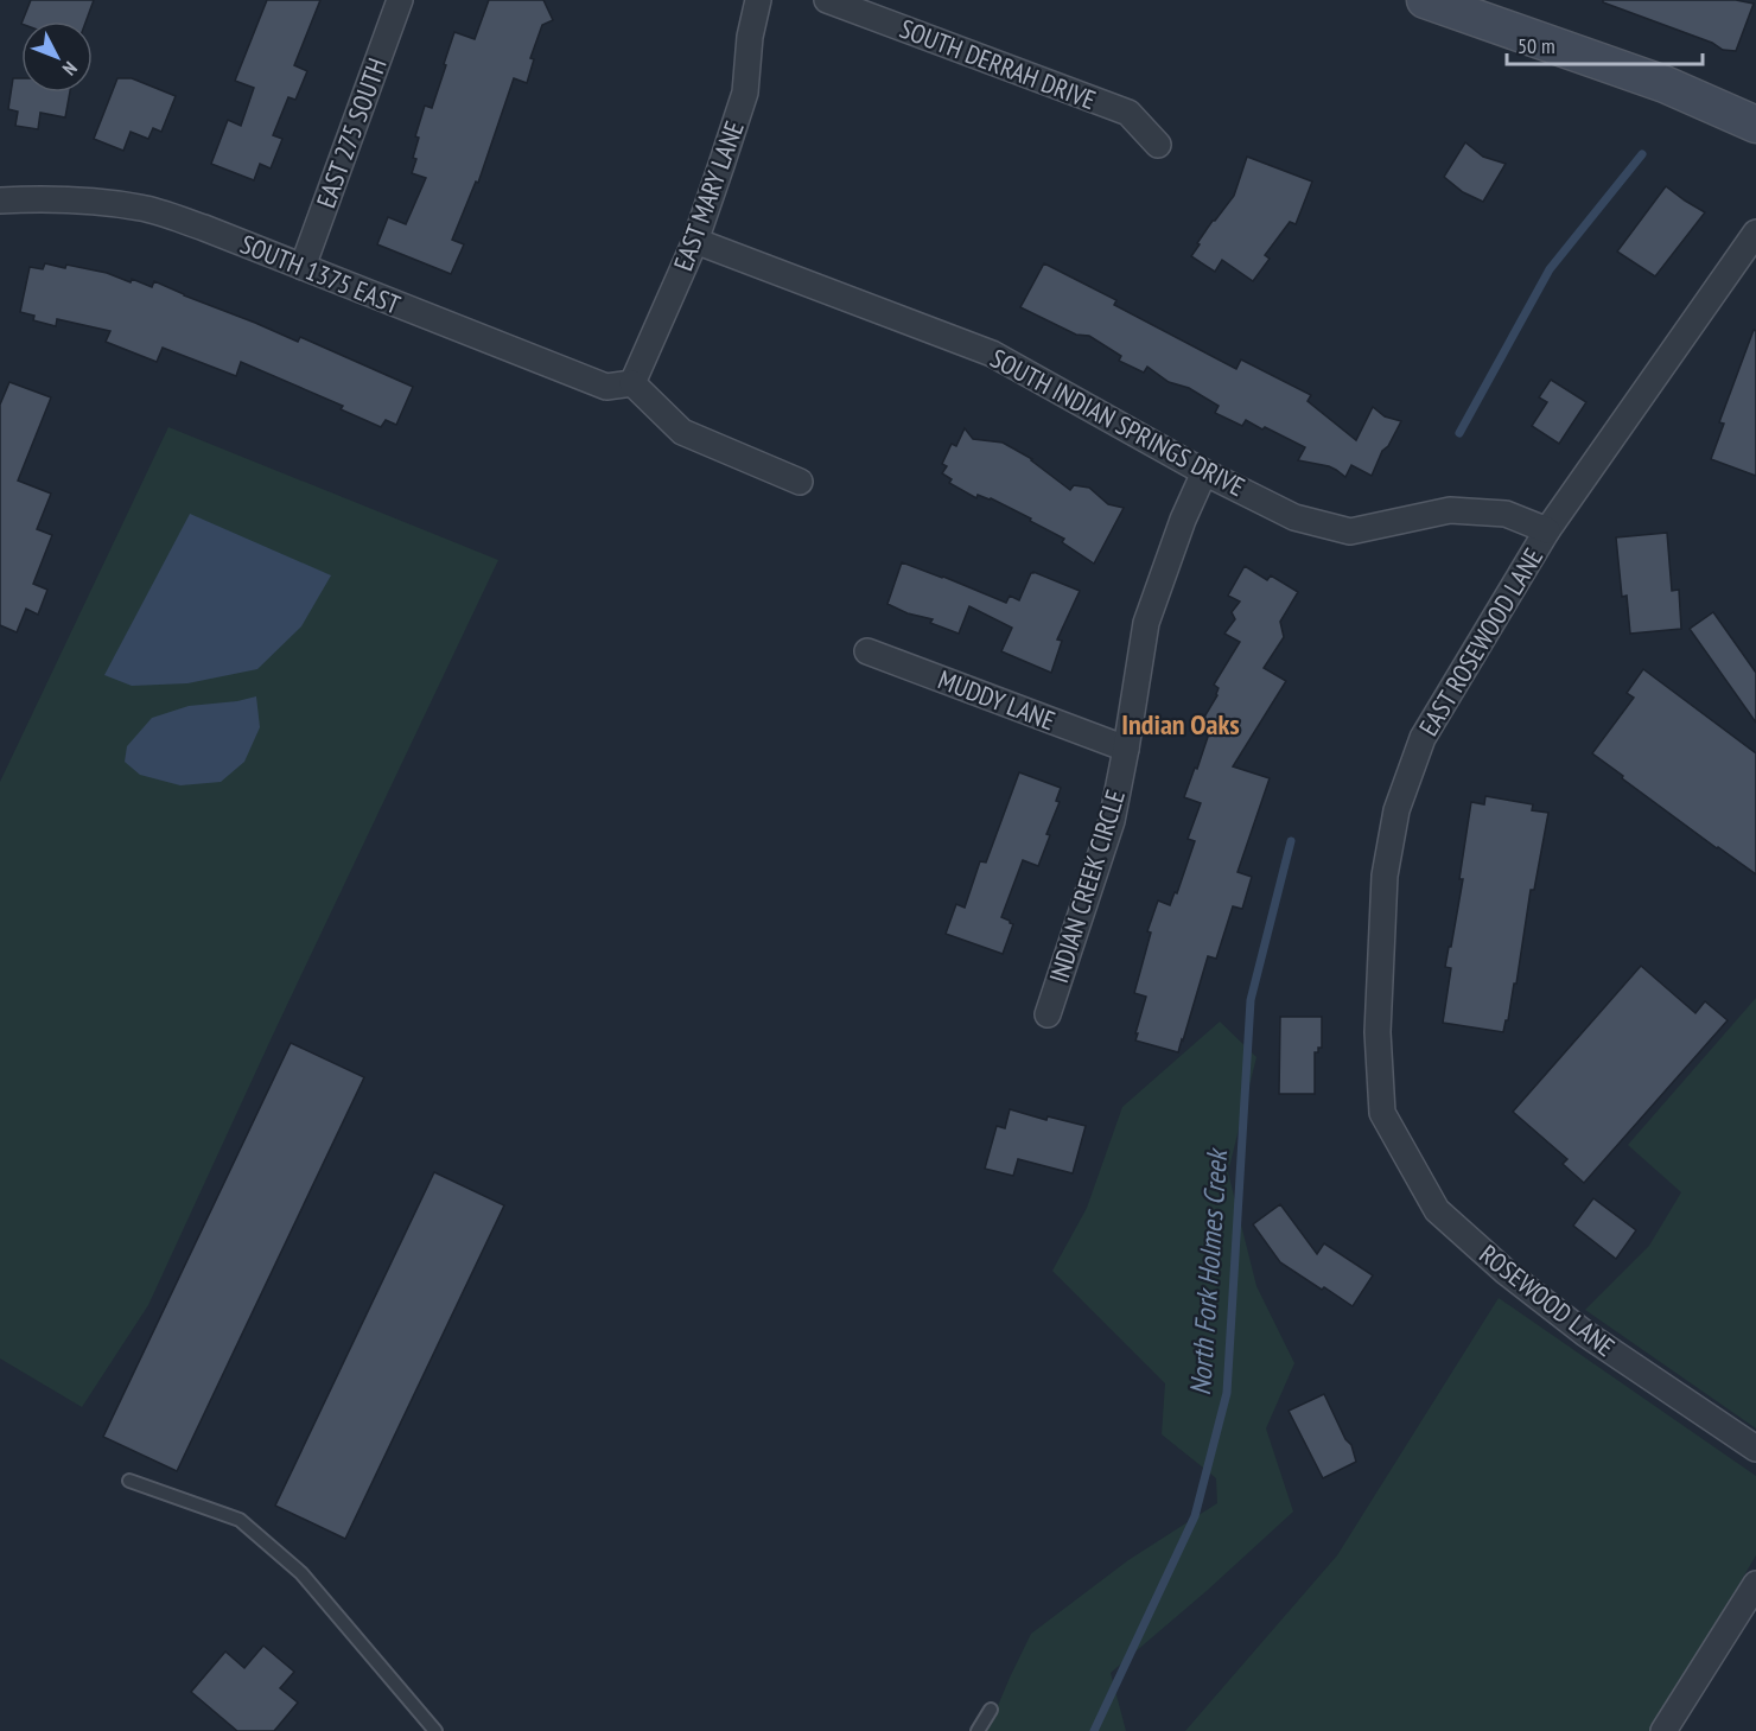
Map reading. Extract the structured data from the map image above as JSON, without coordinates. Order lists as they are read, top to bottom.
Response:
{
  "streets": {
    "street": [
      "SOUTH DERRAH DRIVE",
      "EAST 275 SOUTH",
      "EAST MARY LANE",
      "SOUTH 1375 EAST",
      "SOUTH INDIAN SPRINGS DRIVE",
      "EAST ROSEWOOD LANE",
      "MUDDY LANE",
      "INDIAN CREEK CIRCLE",
      "ROSEWOOD LANE"
    ]
  },
  "crossings": [
    ["EAST 275 SOUTH", "SOUTH 1375 EAST"],
    ["EAST MARY LANE", "SOUTH 1375 EAST"],
    ["EAST MARY LANE", "SOUTH INDIAN SPRINGS DRIVE"],
    ["SOUTH INDIAN SPRINGS DRIVE", "EAST ROSEWOOD LANE"],
    ["SOUTH INDIAN SPRINGS DRIVE", "INDIAN CREEK CIRCLE"],
    ["EAST ROSEWOOD LANE", "ROSEWOOD LANE"],
    ["MUDDY LANE", "INDIAN CREEK CIRCLE"]
  ],
  "districts": ["Indian Oaks"],
  "water": ["North Fork Holmes Creek"],
  "scale_bar": "50 m",
  "north": "bottom right"
}
